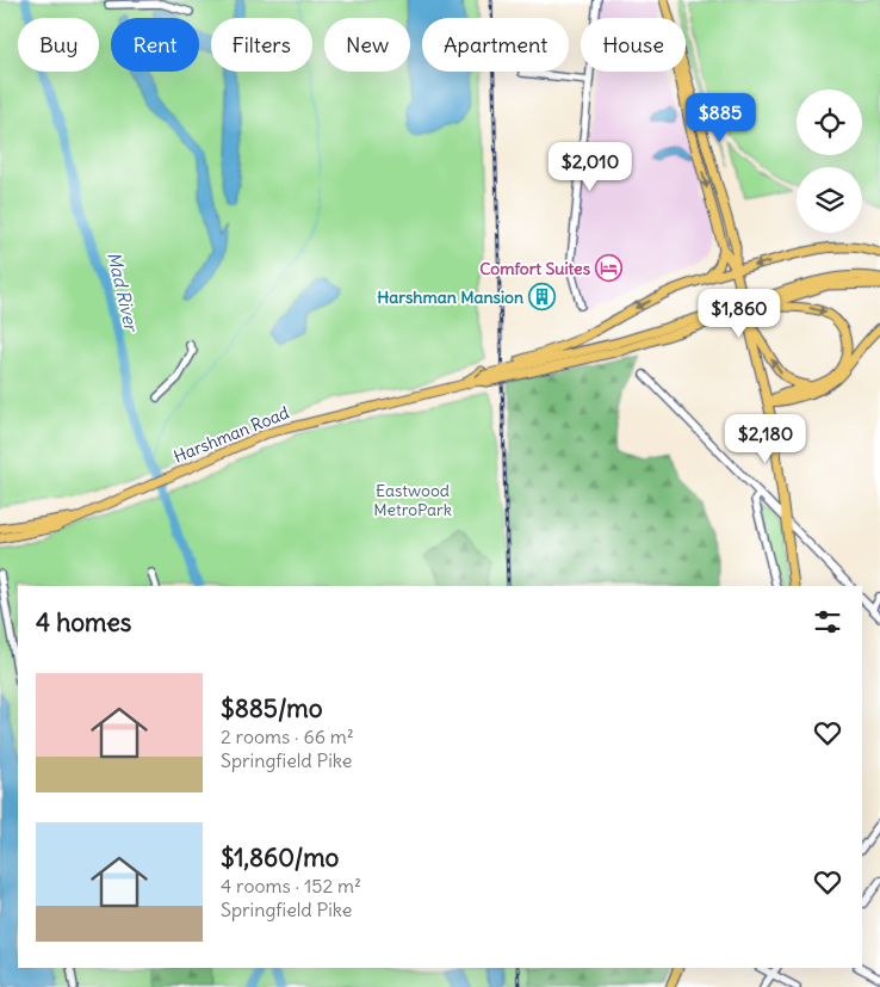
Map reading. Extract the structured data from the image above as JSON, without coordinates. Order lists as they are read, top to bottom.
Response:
{
  "streets": {
    "main road": ["Harshman Road"]
  },
  "water": ["Mad River"],
  "parks": ["Eastwood MetroPark"],
  "places": {
    "hotel": ["Comfort Suites"],
    "building": ["Harshman Mansion"]
  },
  "page": {
    "chip": [
      "Buy",
      "Rent",
      "Filters",
      "New",
      "Apartment",
      "House"
    ],
    "price": [
      "$885",
      "$2,010",
      "$1,860",
      "$2,180"
    ],
    "heading": "4 homes",
    "list": [
      {
        "name": "$885/mo",
        "note": "2 rooms · 66 m² · Springfield Pike"
      },
      {
        "name": "$1,860/mo",
        "note": "4 rooms · 152 m² · Springfield Pike"
      }
    ]
  }
}
